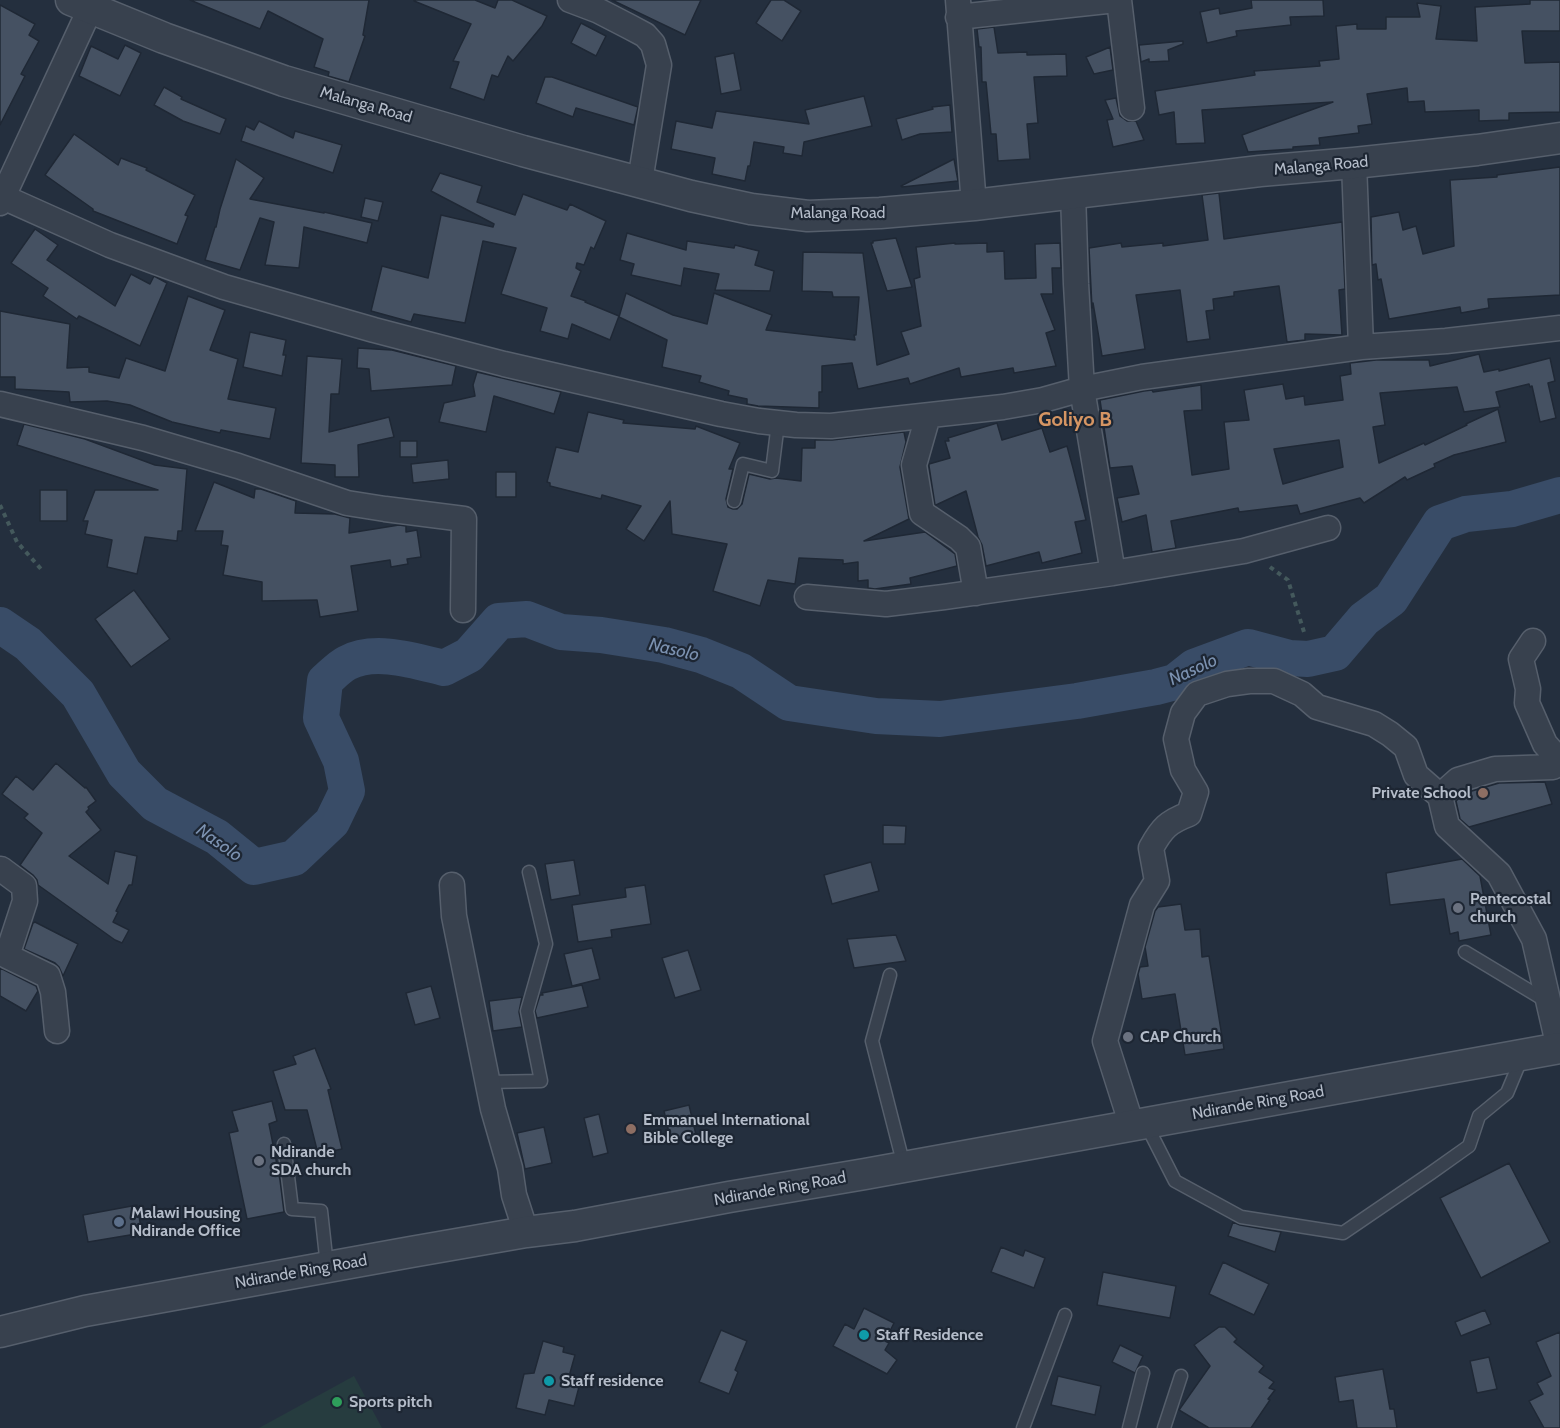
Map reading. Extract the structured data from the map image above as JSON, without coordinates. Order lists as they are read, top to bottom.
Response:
{
  "streets": {
    "street": ["Malanga Road", "Ndirande Ring Road"]
  },
  "districts": ["Goliyo B"],
  "water": ["Nasolo"],
  "places": [
    "Private School",
    "Pentecostal church",
    "CAP Church",
    "Emmanuel International Bible College",
    "Ndirande SDA church",
    "Malawi Housing Ndirande Office",
    "Staff Residence",
    "Staff residence",
    "Sports pitch"
  ]
}
